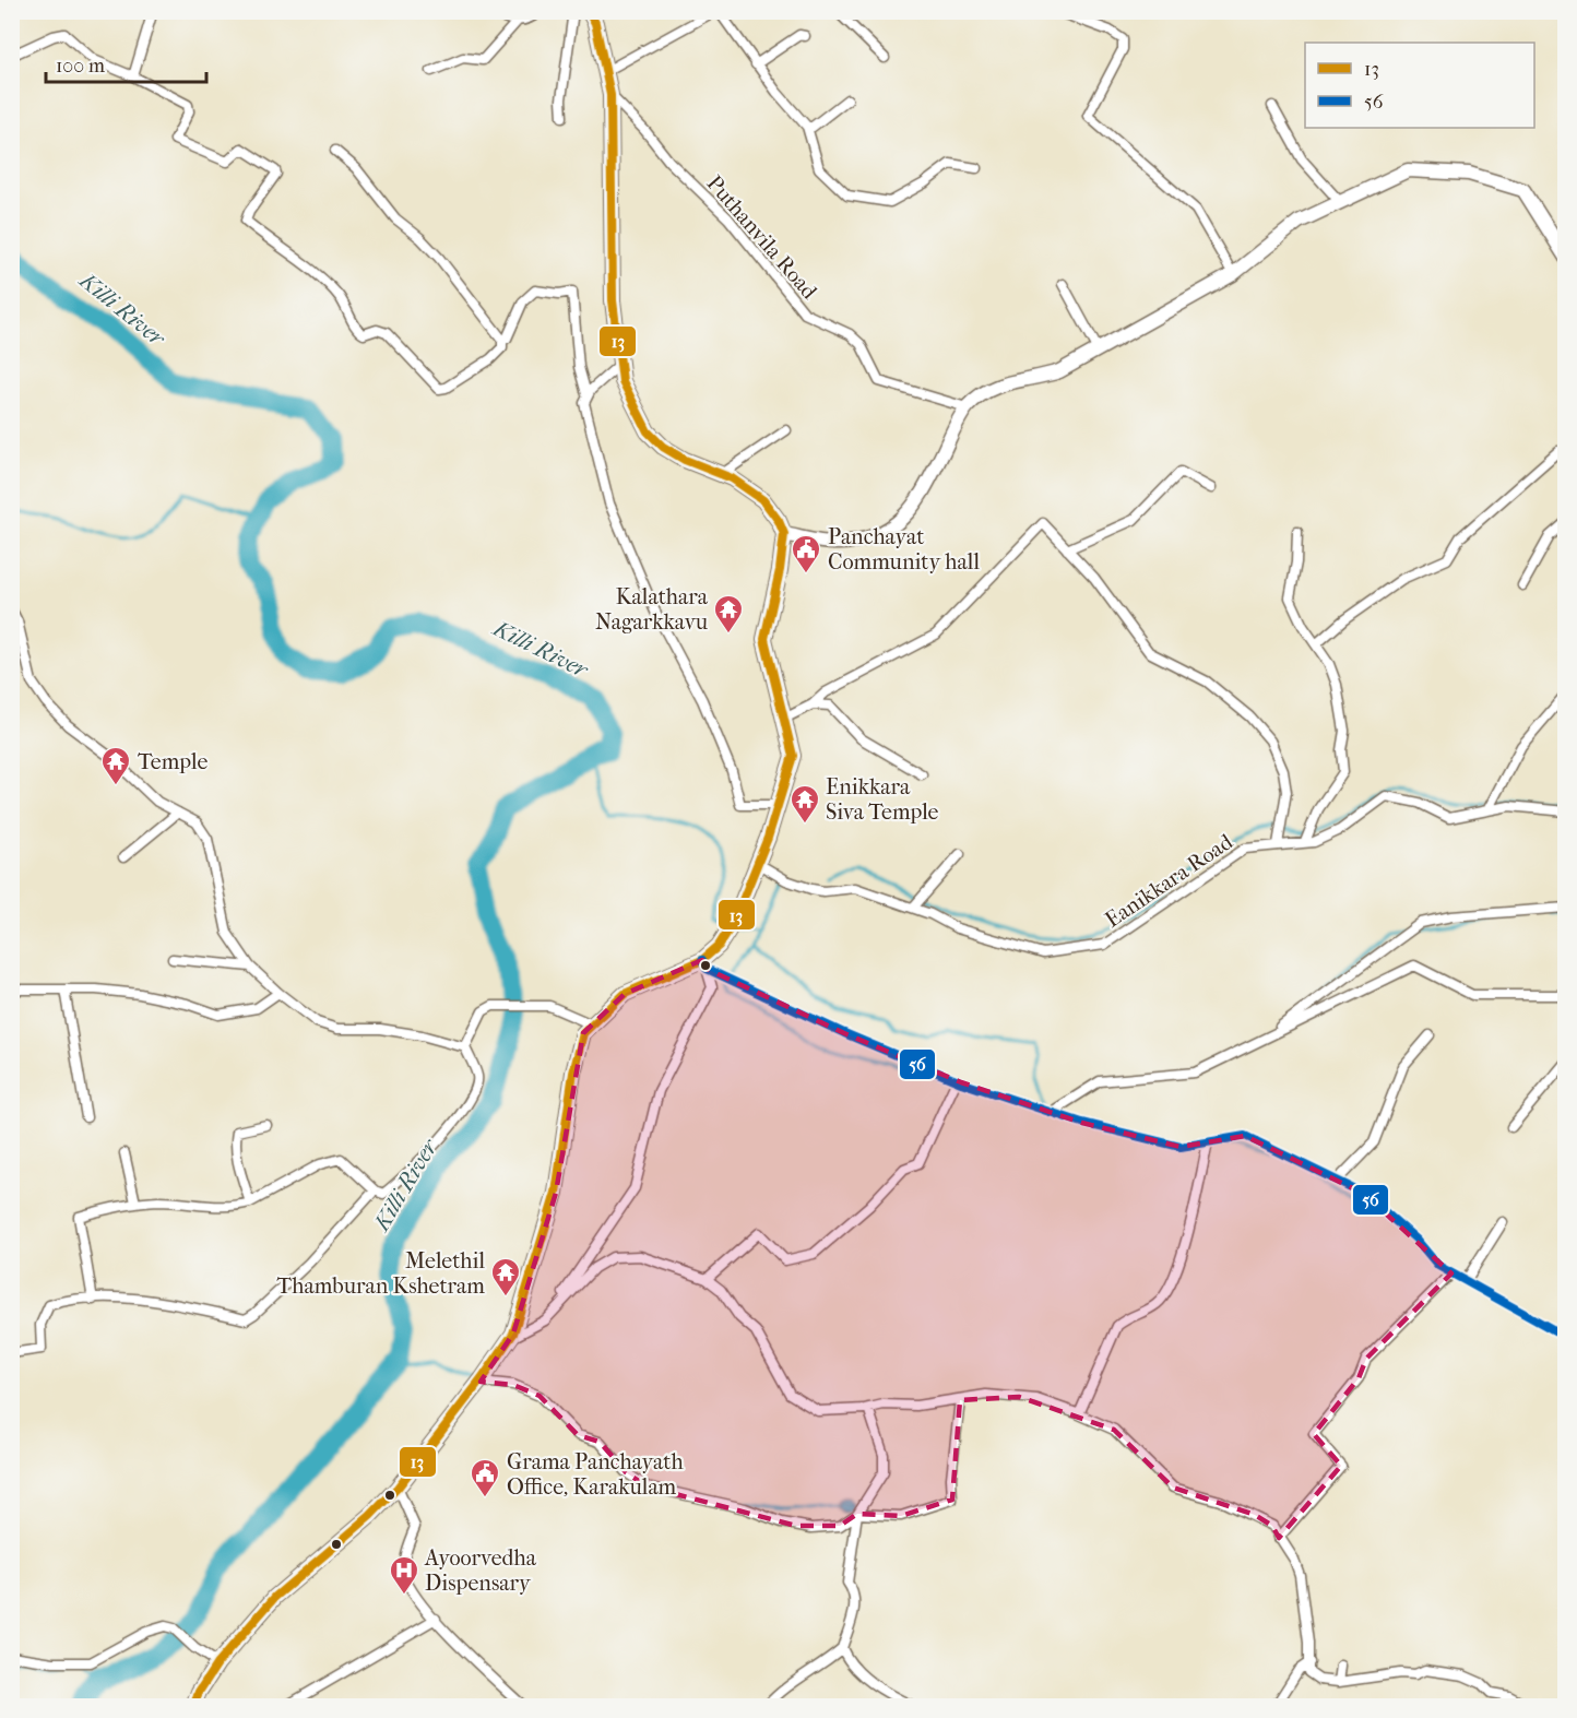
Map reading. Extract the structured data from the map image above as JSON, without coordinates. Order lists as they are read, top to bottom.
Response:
{
  "streets": {
    "street": ["Puthanvila Road", "Eanikkara Road"]
  },
  "water": ["Killi River"],
  "places": {
    "public building": ["Panchayat Community hall", "Grama Panchayath Office, Karakulam"],
    "temple": [
      "Kalathara Nagarkkavu",
      "Temple",
      "Enikkara Siva Temple",
      "Melethil Thamburan Kshetram"
    ],
    "hospital": ["Ayoorvedha Dispensary"]
  },
  "lines": ["transit line 13", "transit line 56"],
  "legend": ["13", "56"],
  "scale_bar": "100 m"
}
